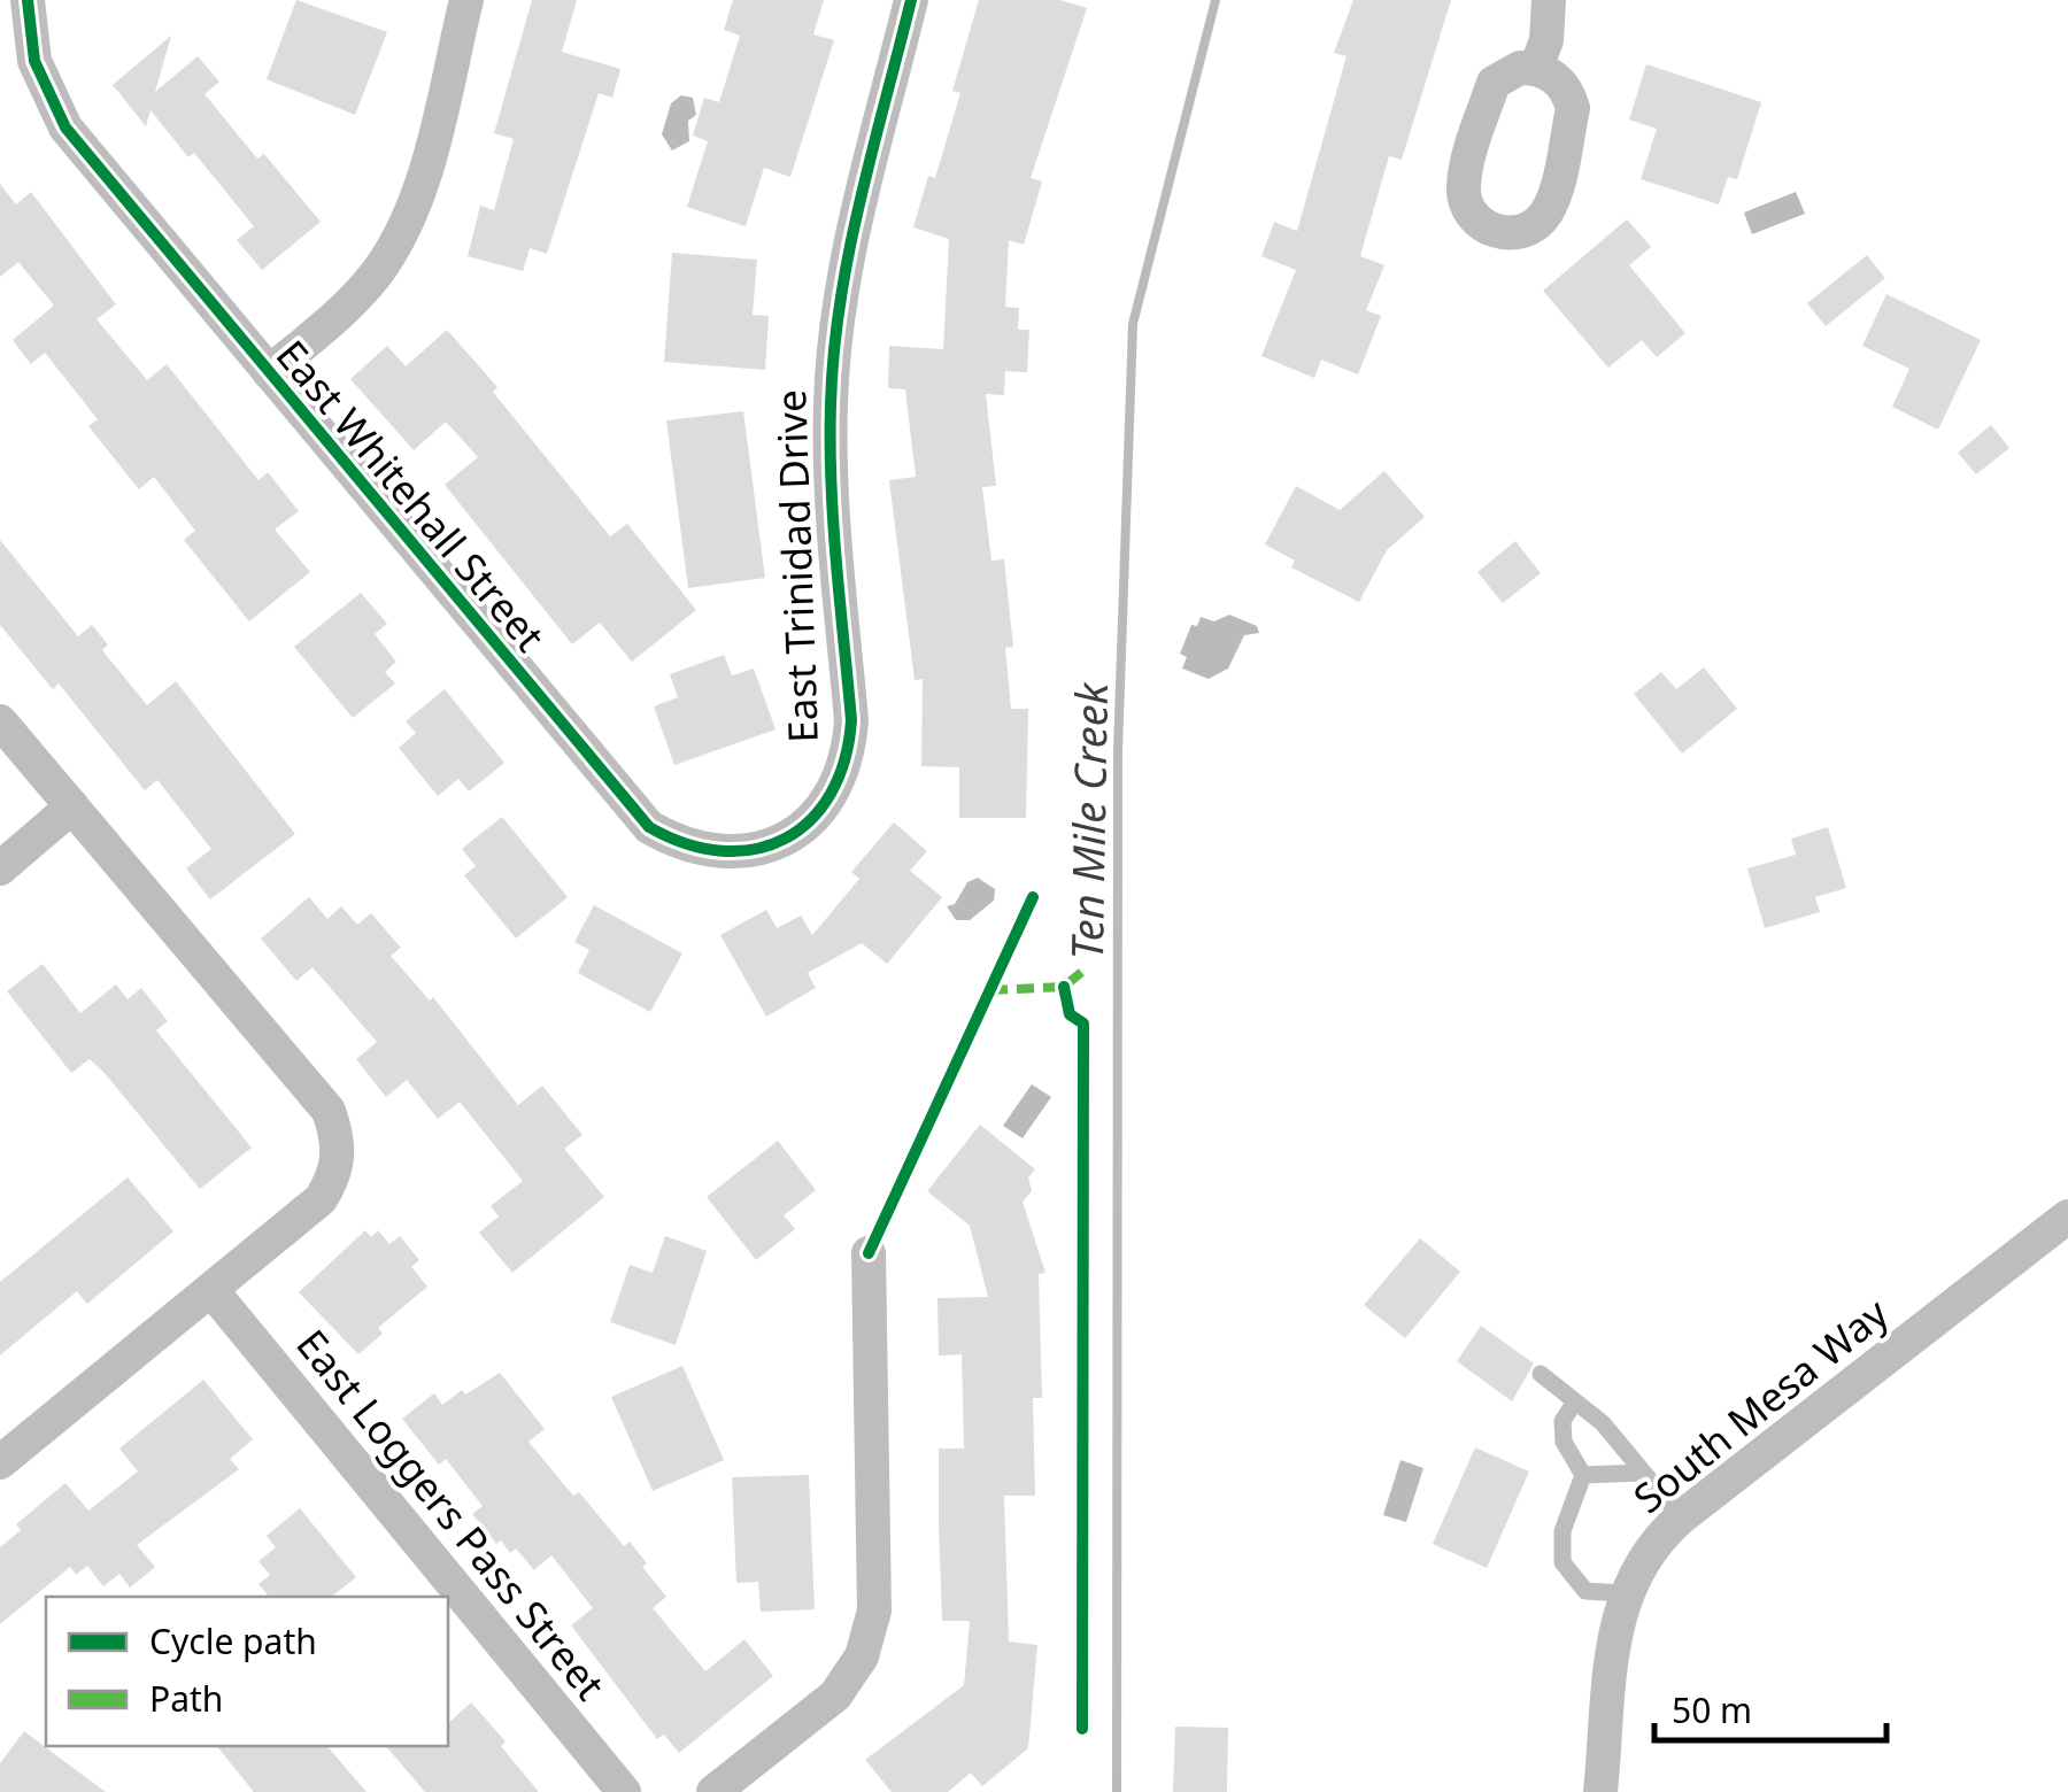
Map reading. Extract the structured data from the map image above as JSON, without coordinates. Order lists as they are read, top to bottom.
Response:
{
  "streets": {
    "street": [
      "East Whitehall Street",
      "East Trinidad Drive",
      "South Mesa Way",
      "East Loggers Pass Street"
    ]
  },
  "crossings": [
    ["East Whitehall Street", "East Trinidad Drive"]
  ],
  "water": ["Ten Mile Creek"],
  "legend": ["Cycle path", "Path"],
  "scale_bar": "50 m"
}
